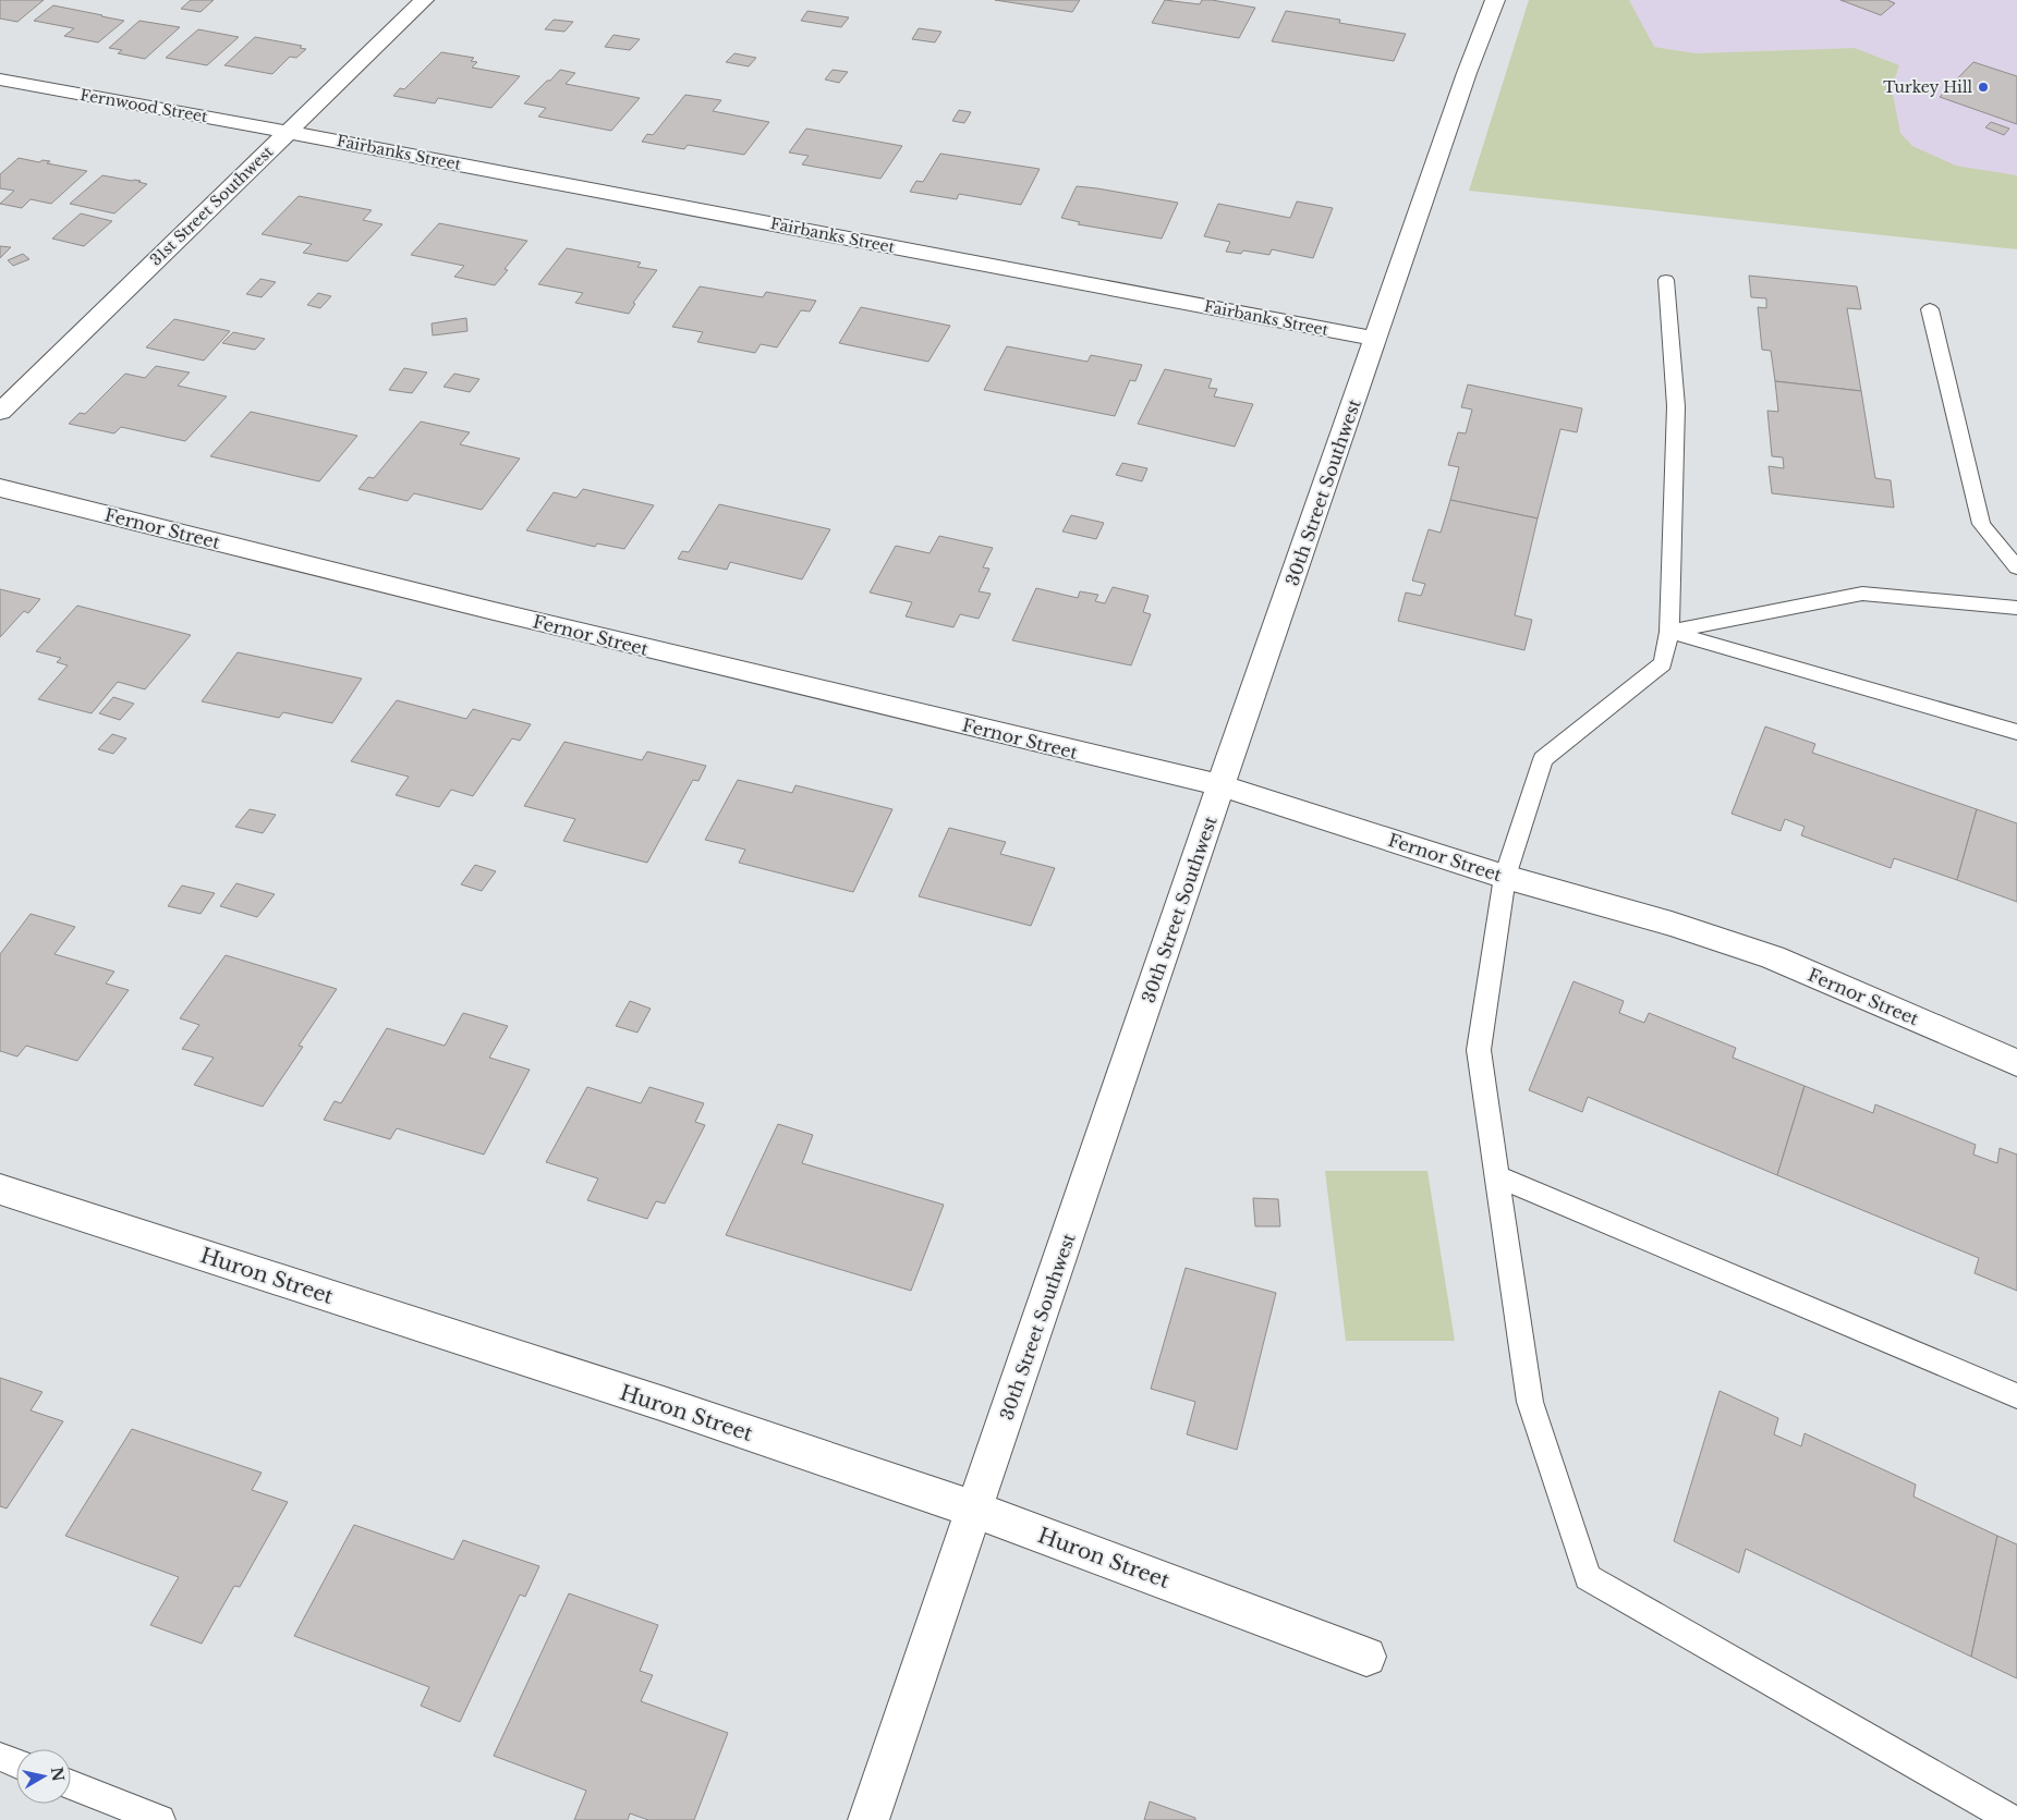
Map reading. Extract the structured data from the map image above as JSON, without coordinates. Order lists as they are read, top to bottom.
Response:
{
  "streets": {
    "street": [
      "Fernwood Street",
      "Fairbanks Street",
      "31st Street Southwest",
      "30th Street Southwest",
      "Fernor Street",
      "Huron Street"
    ]
  },
  "crossings": [
    ["Fernwood Street", "Fairbanks Street"],
    ["Fernwood Street", "31st Street Southwest"],
    ["Fairbanks Street", "31st Street Southwest"],
    ["Fairbanks Street", "30th Street Southwest"],
    ["30th Street Southwest", "Fernor Street"],
    ["30th Street Southwest", "Huron Street"]
  ],
  "places": ["Turkey Hill"],
  "north": "right"
}
